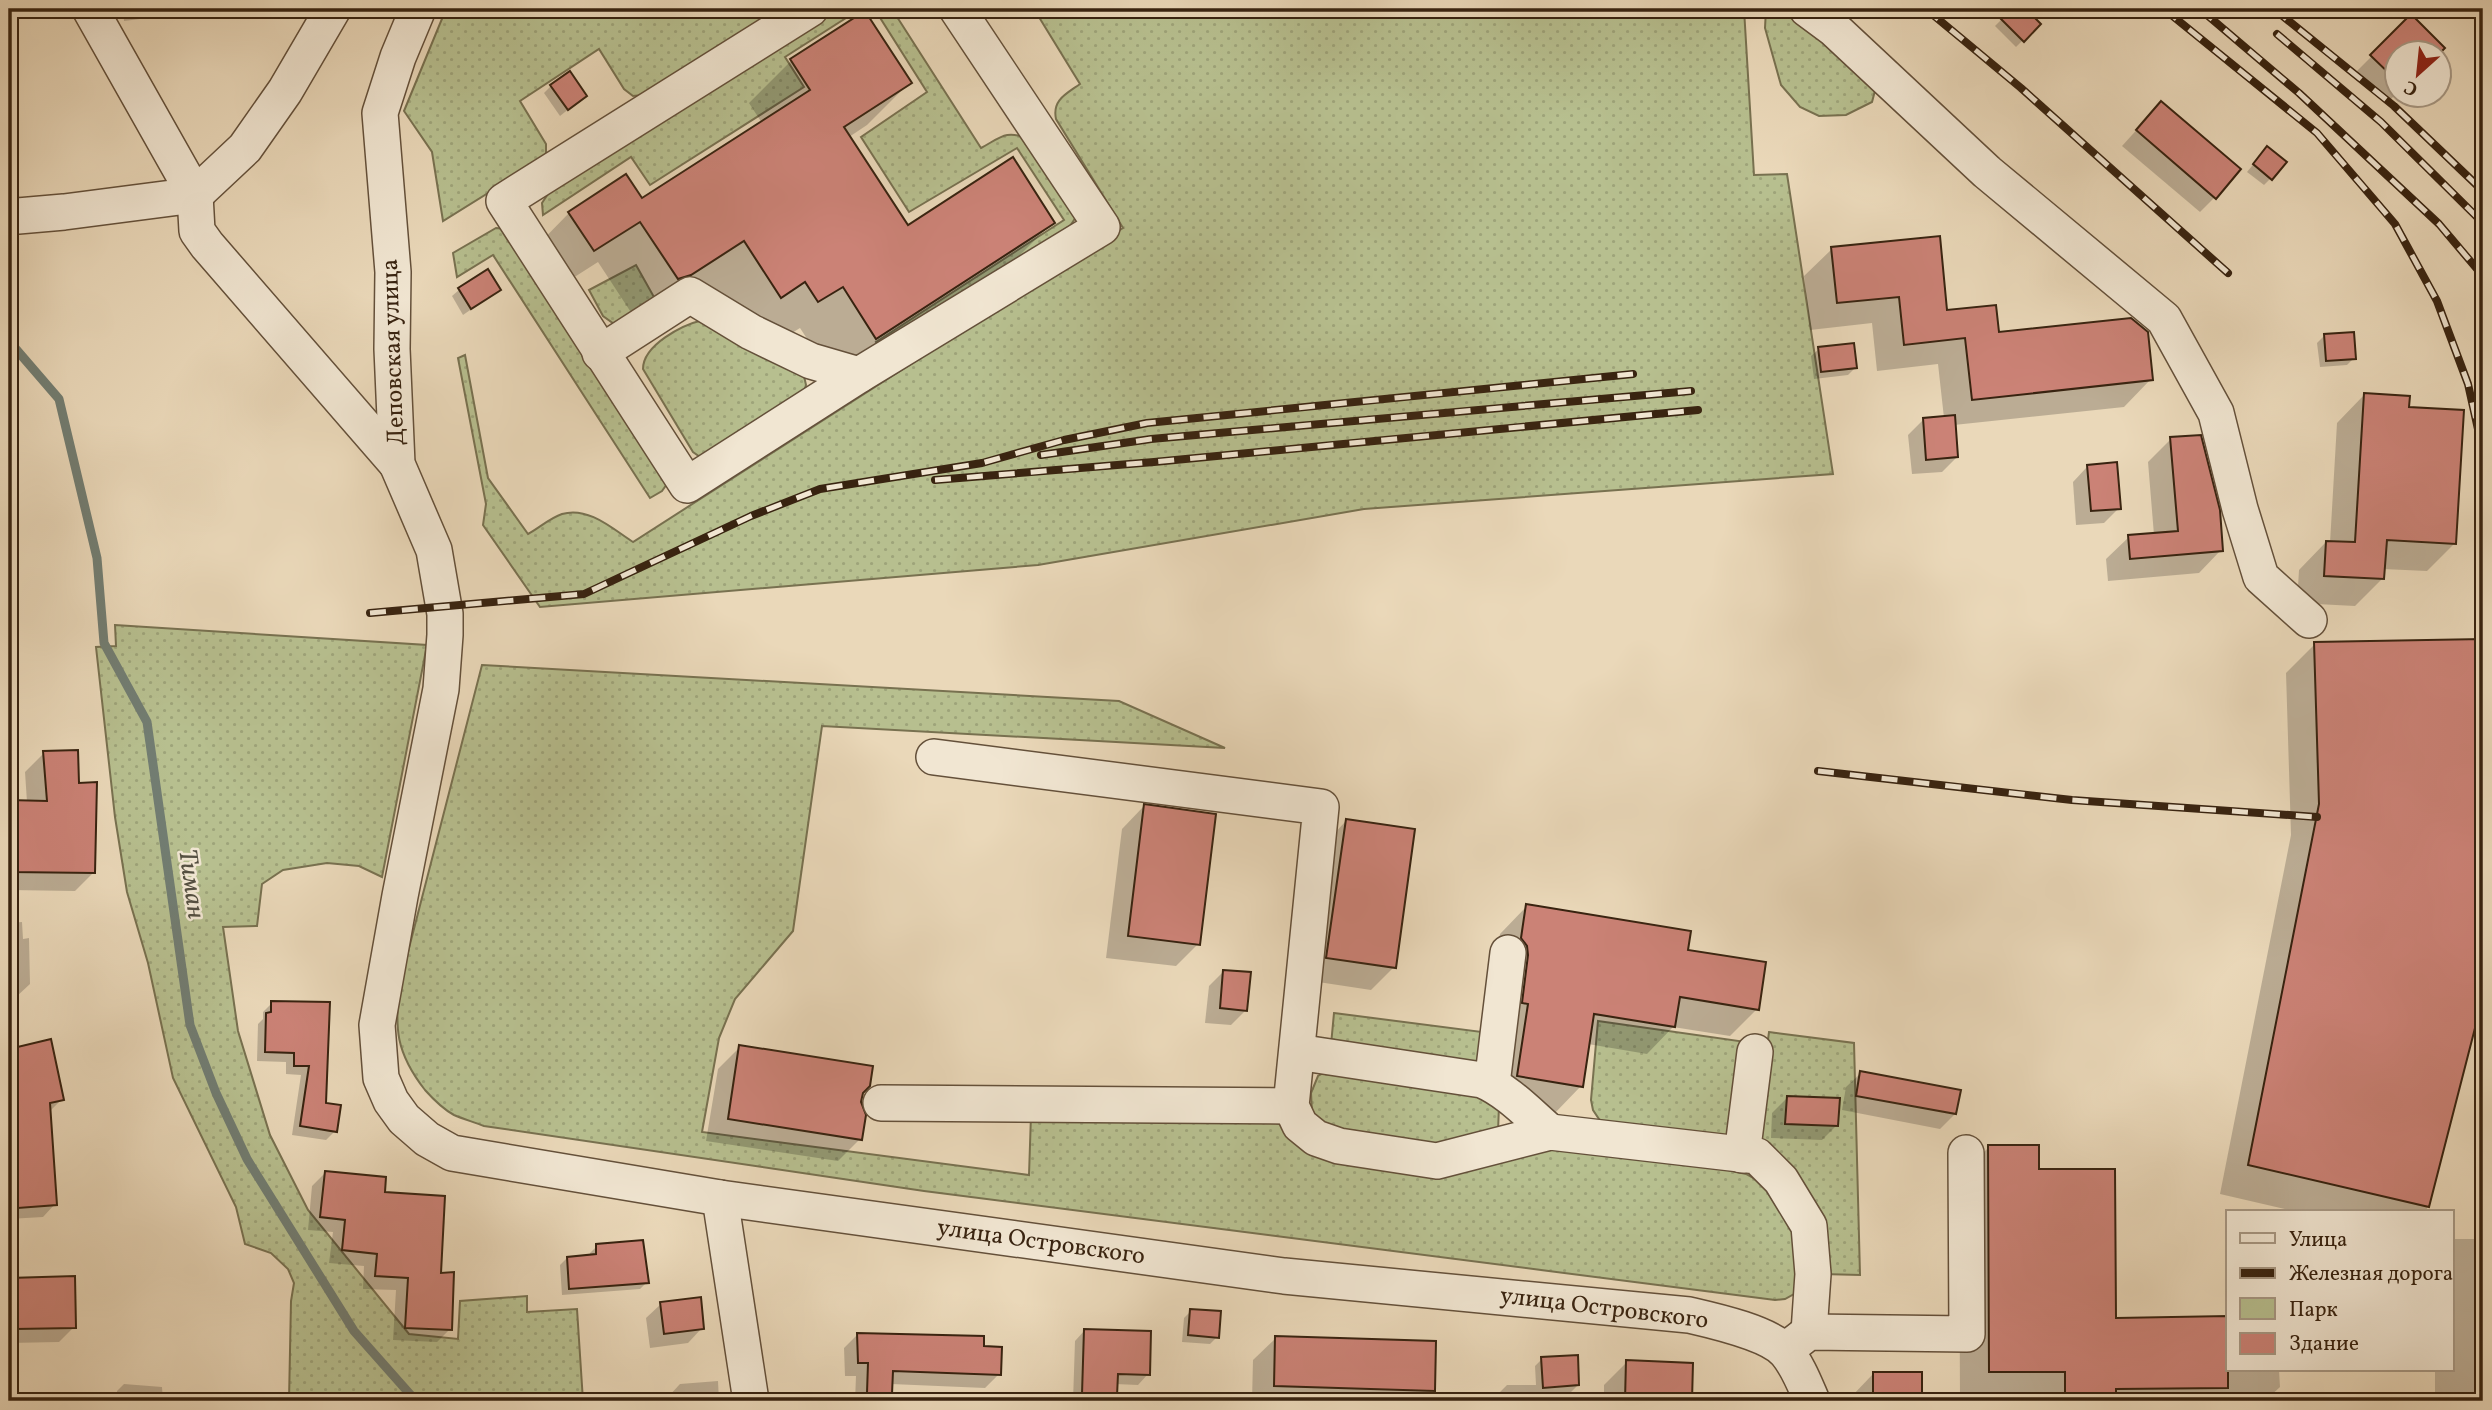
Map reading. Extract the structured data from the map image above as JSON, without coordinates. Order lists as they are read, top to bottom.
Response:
{
  "streets": {
    "street": ["Деповская улица", "улица Островского"]
  },
  "crossings": [
    ["Деповская улица", "улица Островского"]
  ],
  "water": ["Тиман"],
  "legend": [
    "Улица",
    "Железная дорога",
    "Парк",
    "Здание"
  ],
  "north": "bottom left"
}
